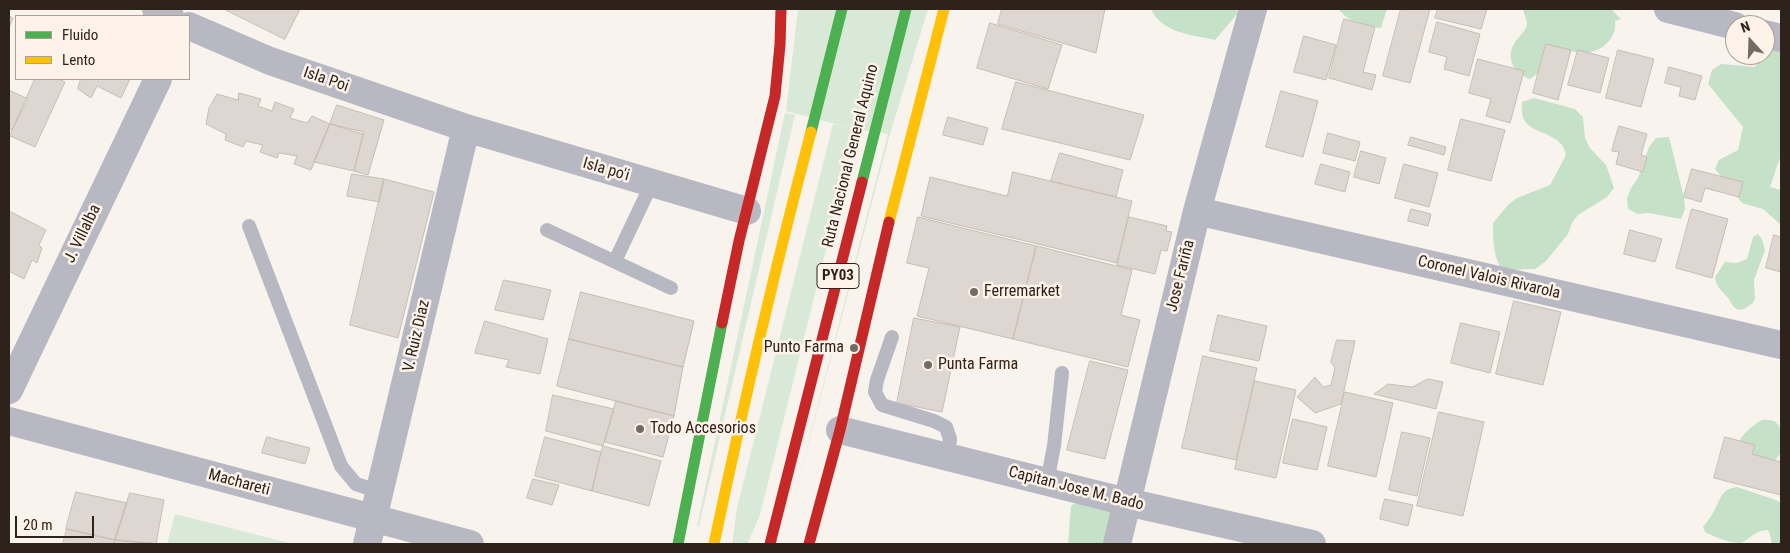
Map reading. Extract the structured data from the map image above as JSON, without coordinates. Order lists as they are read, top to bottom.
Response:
{
  "streets": {
    "highway": ["Ruta Nacional General Aquino", "PY03"],
    "street": [
      "Isla Poi",
      "Isla po'i",
      "J. Villalba",
      "Jose Fariña",
      "Coronel Valois Rivarola",
      "V. Ruiz Diaz",
      "Machareti",
      "Capitan Jose M. Bado"
    ]
  },
  "crossings": [
    ["Isla Poi", "Isla po'i"],
    ["Isla Poi", "V. Ruiz Diaz"],
    ["Isla po'i", "V. Ruiz Diaz"],
    ["PY03", "Capitan Jose M. Bado"],
    ["Jose Fariña", "Coronel Valois Rivarola"],
    ["Jose Fariña", "Capitan Jose M. Bado"],
    ["V. Ruiz Diaz", "Machareti"]
  ],
  "places": [
    "Ferremarket",
    "Punto Farma",
    "Punta Farma",
    "Todo Accesorios"
  ],
  "legend": ["Fluido", "Lento"],
  "scale_bar": "20 m",
  "north": "top"
}
